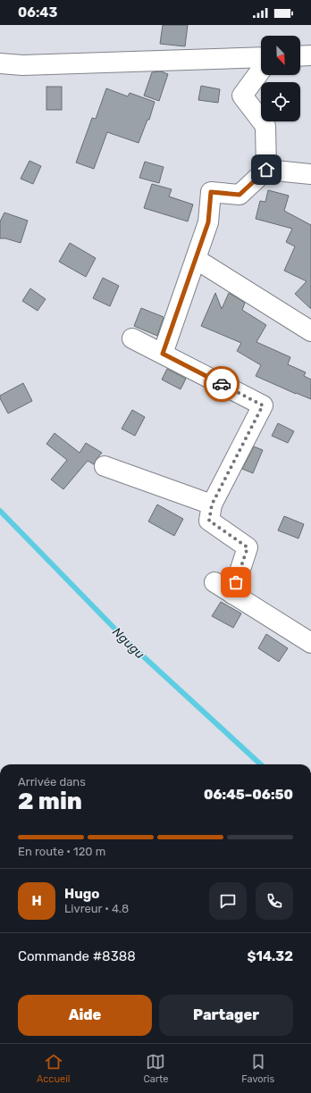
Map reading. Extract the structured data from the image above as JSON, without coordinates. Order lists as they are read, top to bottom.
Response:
{
  "water": ["Ngugu"],
  "north": "bottom right",
  "page": {
    "status": "06:43",
    "heading": ["2 min", "Arrivée dans", "06:45–06:50"],
    "panel": [
      "Hugo",
      "Livreur · 4.8",
      "Commande #8388",
      "$14.32"
    ],
    "bar": "En route · 120 m",
    "round": "H",
    "buttons": ["Aide", "Partager"],
    "tabs": ["Accueil", "Carte", "Favoris"]
  }
}
